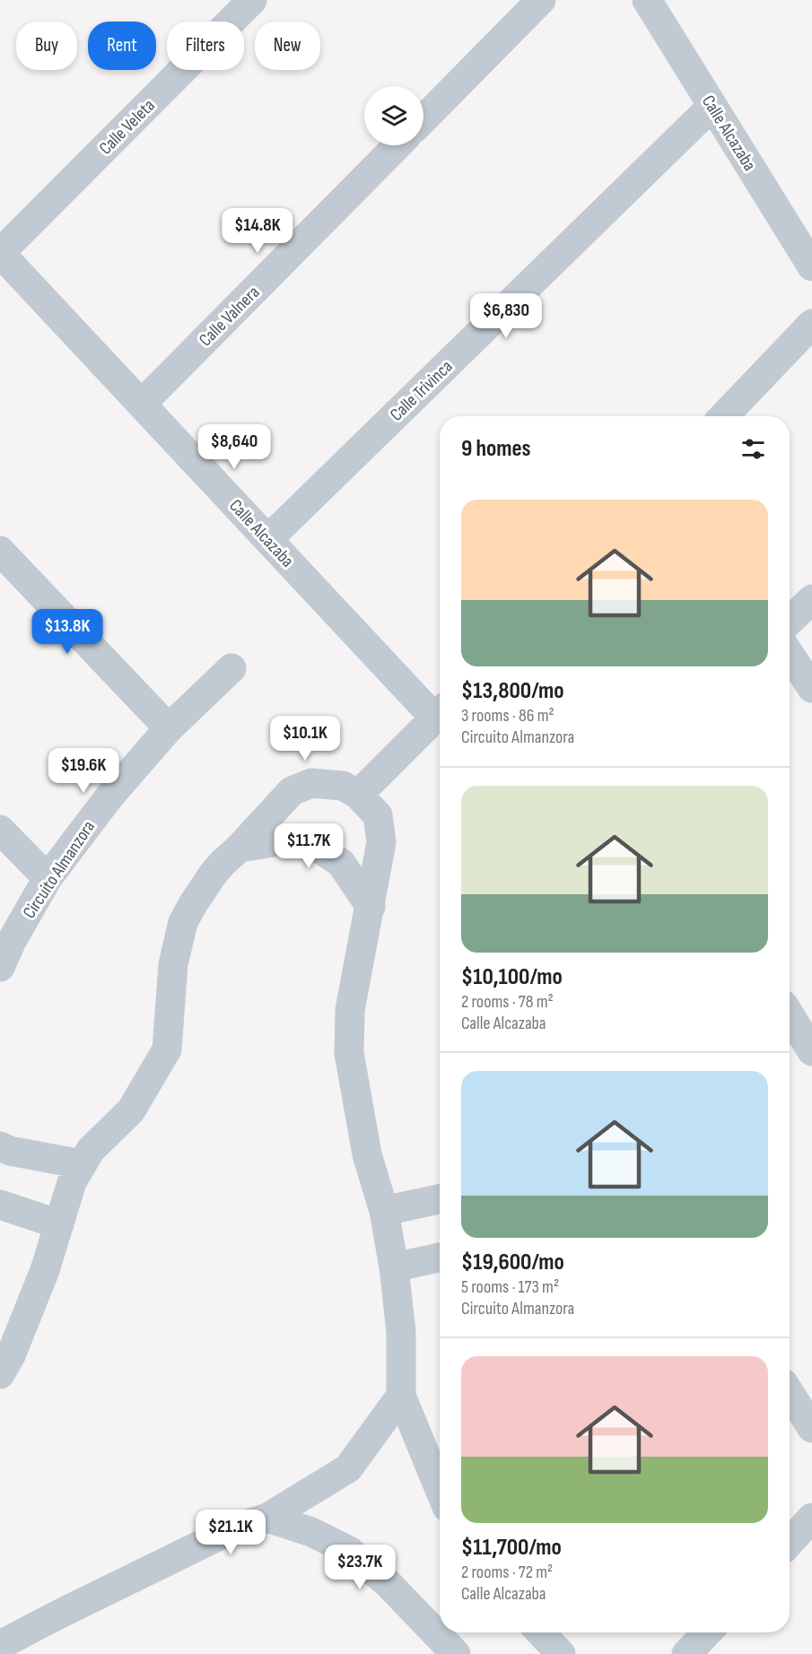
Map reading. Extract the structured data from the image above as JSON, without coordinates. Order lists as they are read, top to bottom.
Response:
{
  "streets": {
    "street": [
      "Calle Veleta",
      "Calle Alcazaba",
      "Calle Valnera",
      "Calle Trivinca",
      "Circuito Almanzora"
    ]
  },
  "crossings": [
    ["Calle Veleta", "Calle Alcazaba"],
    ["Calle Alcazaba", "Calle Valnera"],
    ["Calle Alcazaba", "Calle Trivinca"]
  ],
  "page": {
    "chip": [
      "Buy",
      "Rent",
      "Filters",
      "New"
    ],
    "price": [
      "$14.8K",
      "$6,830",
      "$8,640",
      "$13.8K",
      "$10.1K",
      "$19.6K",
      "$11.7K",
      "$21.1K",
      "$23.7K"
    ],
    "heading": "9 homes",
    "list": [
      {
        "name": "$13,800/mo",
        "note": "3 rooms · 86 m² · Circuito Almanzora"
      },
      {
        "name": "$10,100/mo",
        "note": "2 rooms · 78 m² · Calle Alcazaba"
      },
      {
        "name": "$19,600/mo",
        "note": "5 rooms · 173 m² · Circuito Almanzora"
      },
      {
        "name": "$11,700/mo",
        "note": "2 rooms · 72 m² · Calle Alcazaba"
      }
    ]
  }
}
